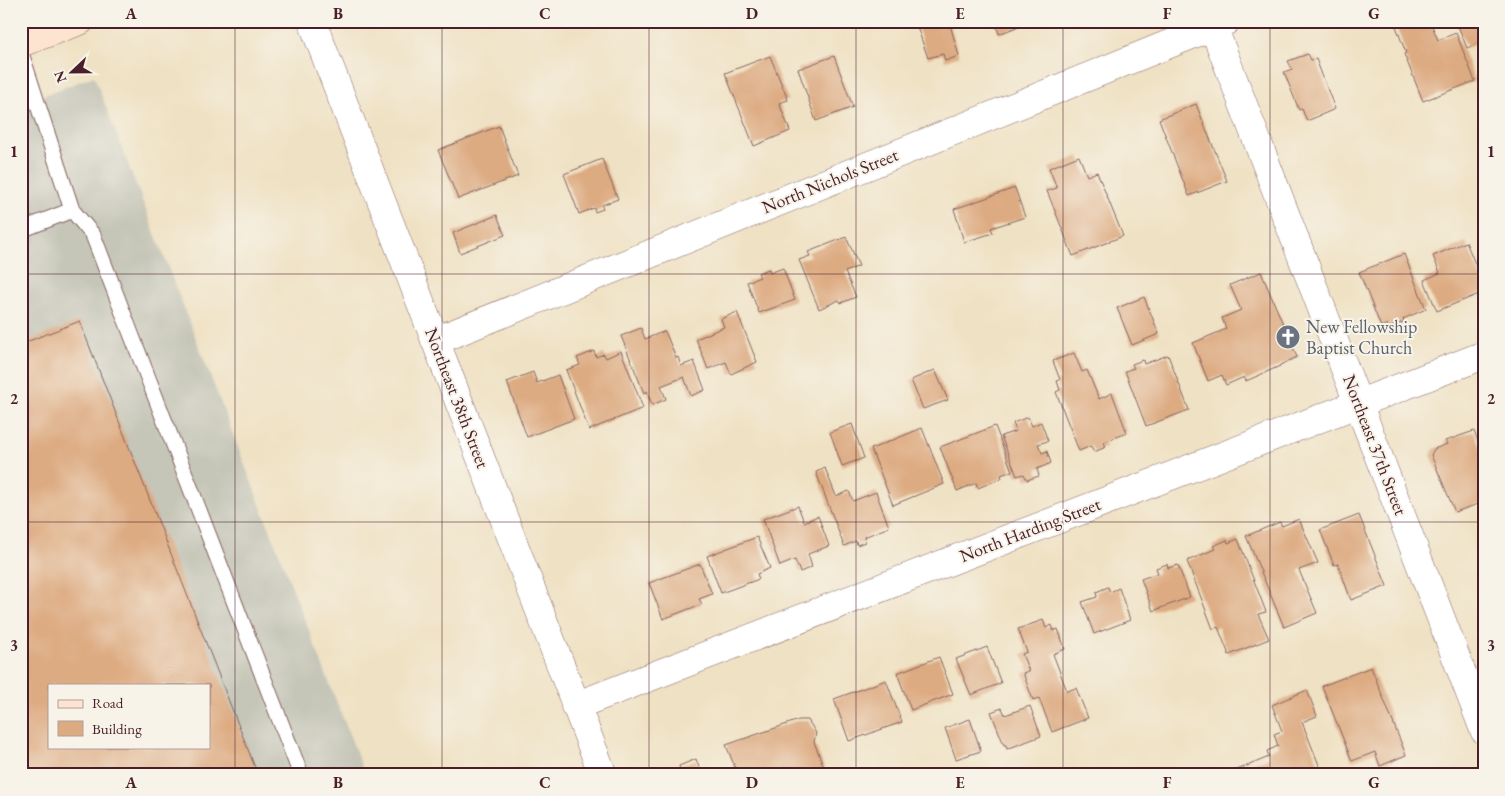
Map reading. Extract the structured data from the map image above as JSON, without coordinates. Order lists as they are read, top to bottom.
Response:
{
  "streets": {
    "street": [
      "North Nichols Street",
      "Northeast 38th Street",
      "Northeast 37th Street",
      "North Harding Street"
    ]
  },
  "crossings": [
    ["North Nichols Street", "Northeast 38th Street"],
    ["North Nichols Street", "Northeast 37th Street"],
    ["Northeast 38th Street", "North Harding Street"],
    ["Northeast 37th Street", "North Harding Street"]
  ],
  "places": {
    "church": ["New Fellowship Baptist Church"]
  },
  "legend": ["Road", "Building"],
  "north": "left",
  "grid": {
    "columns": [
      "A",
      "B",
      "C",
      "D",
      "E",
      "F",
      "G"
    ],
    "rows": ["1", "2", "3"]
  }
}
